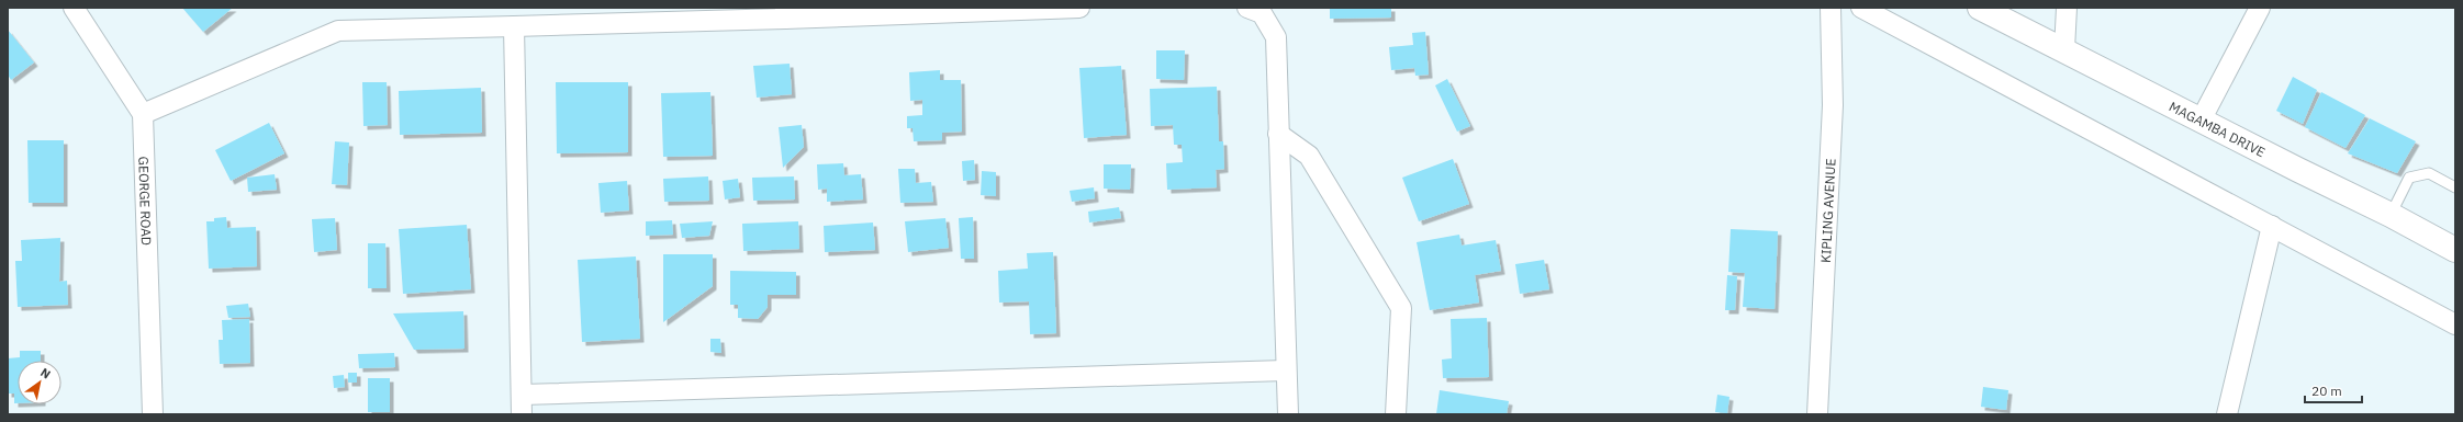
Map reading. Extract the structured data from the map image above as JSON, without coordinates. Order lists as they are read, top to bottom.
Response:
{
  "streets": {
    "street": ["MAGAMBA DRIVE", "GEORGE ROAD", "KIPLING AVENUE"]
  },
  "scale_bar": "20 m",
  "north": "top right"
}
